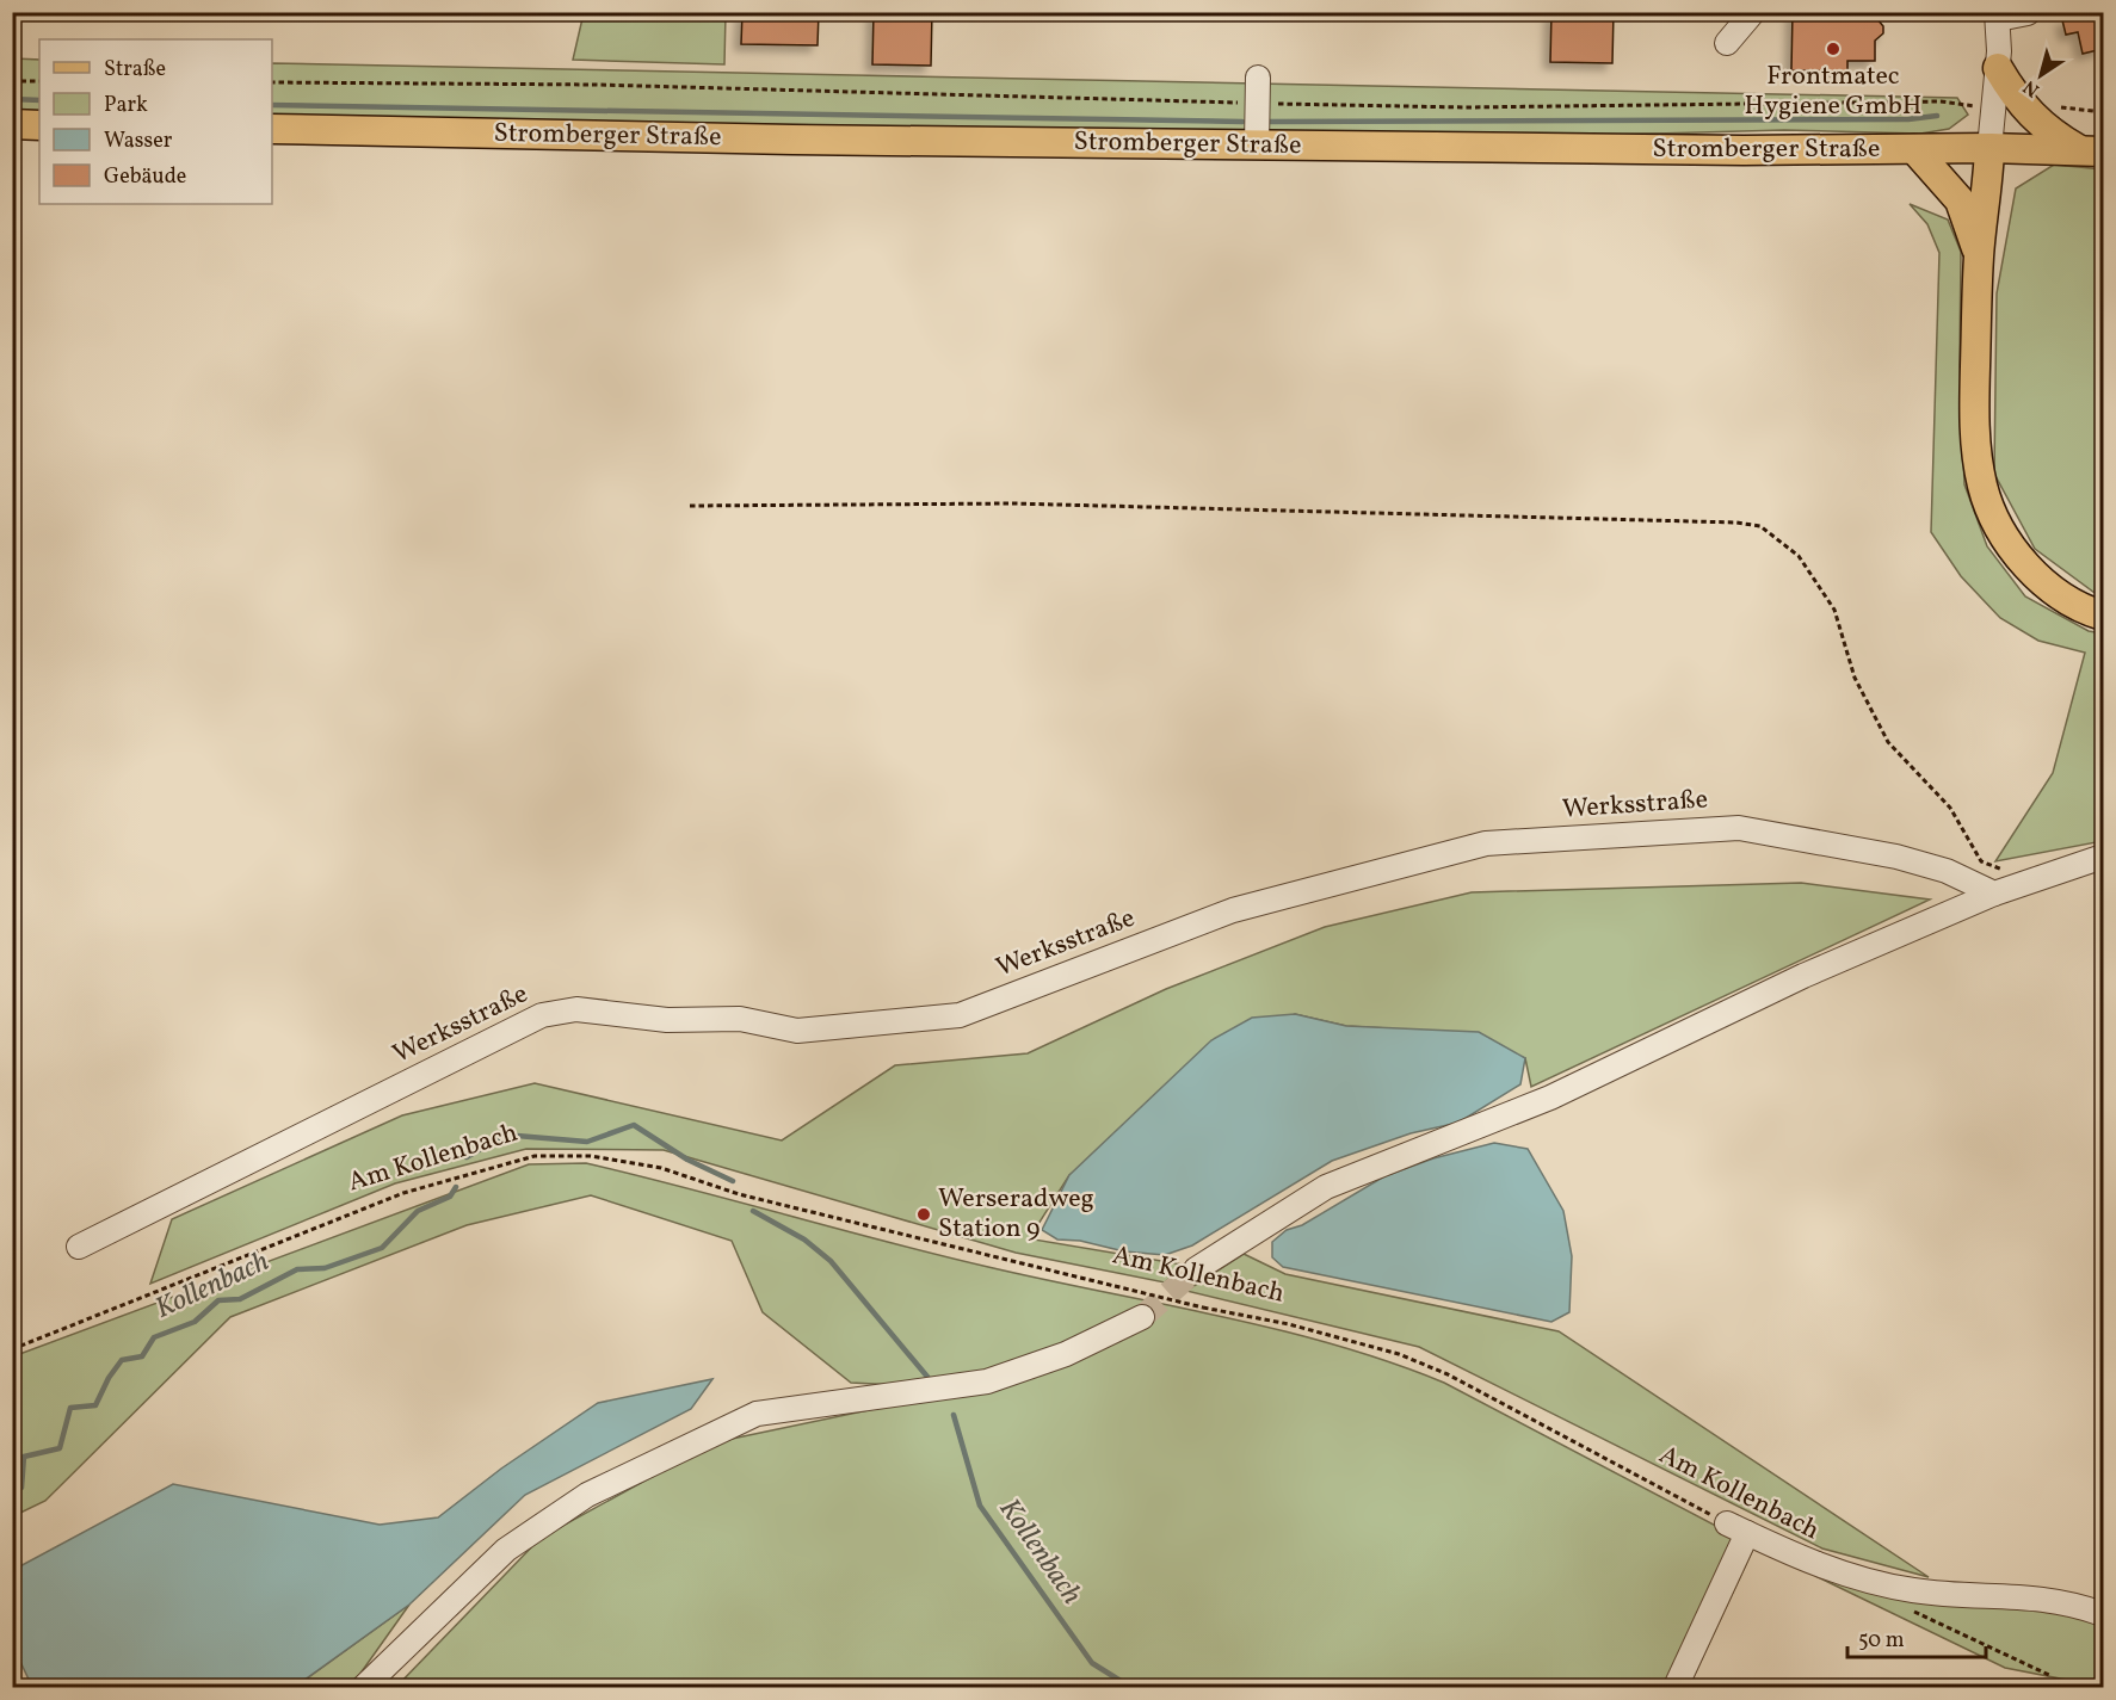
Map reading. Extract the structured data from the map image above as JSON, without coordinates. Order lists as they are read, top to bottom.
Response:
{
  "streets": {
    "main road": ["Stromberger Straße"],
    "street": ["Werksstraße", "Am Kollenbach"]
  },
  "water": ["Kollenbach"],
  "places": ["Frontmatec Hygiene GmbH", "Werseradweg Station 9"],
  "legend": [
    "Straße",
    "Park",
    "Wasser",
    "Gebäude"
  ],
  "scale_bar": "50 m",
  "north": "bottom left"
}
